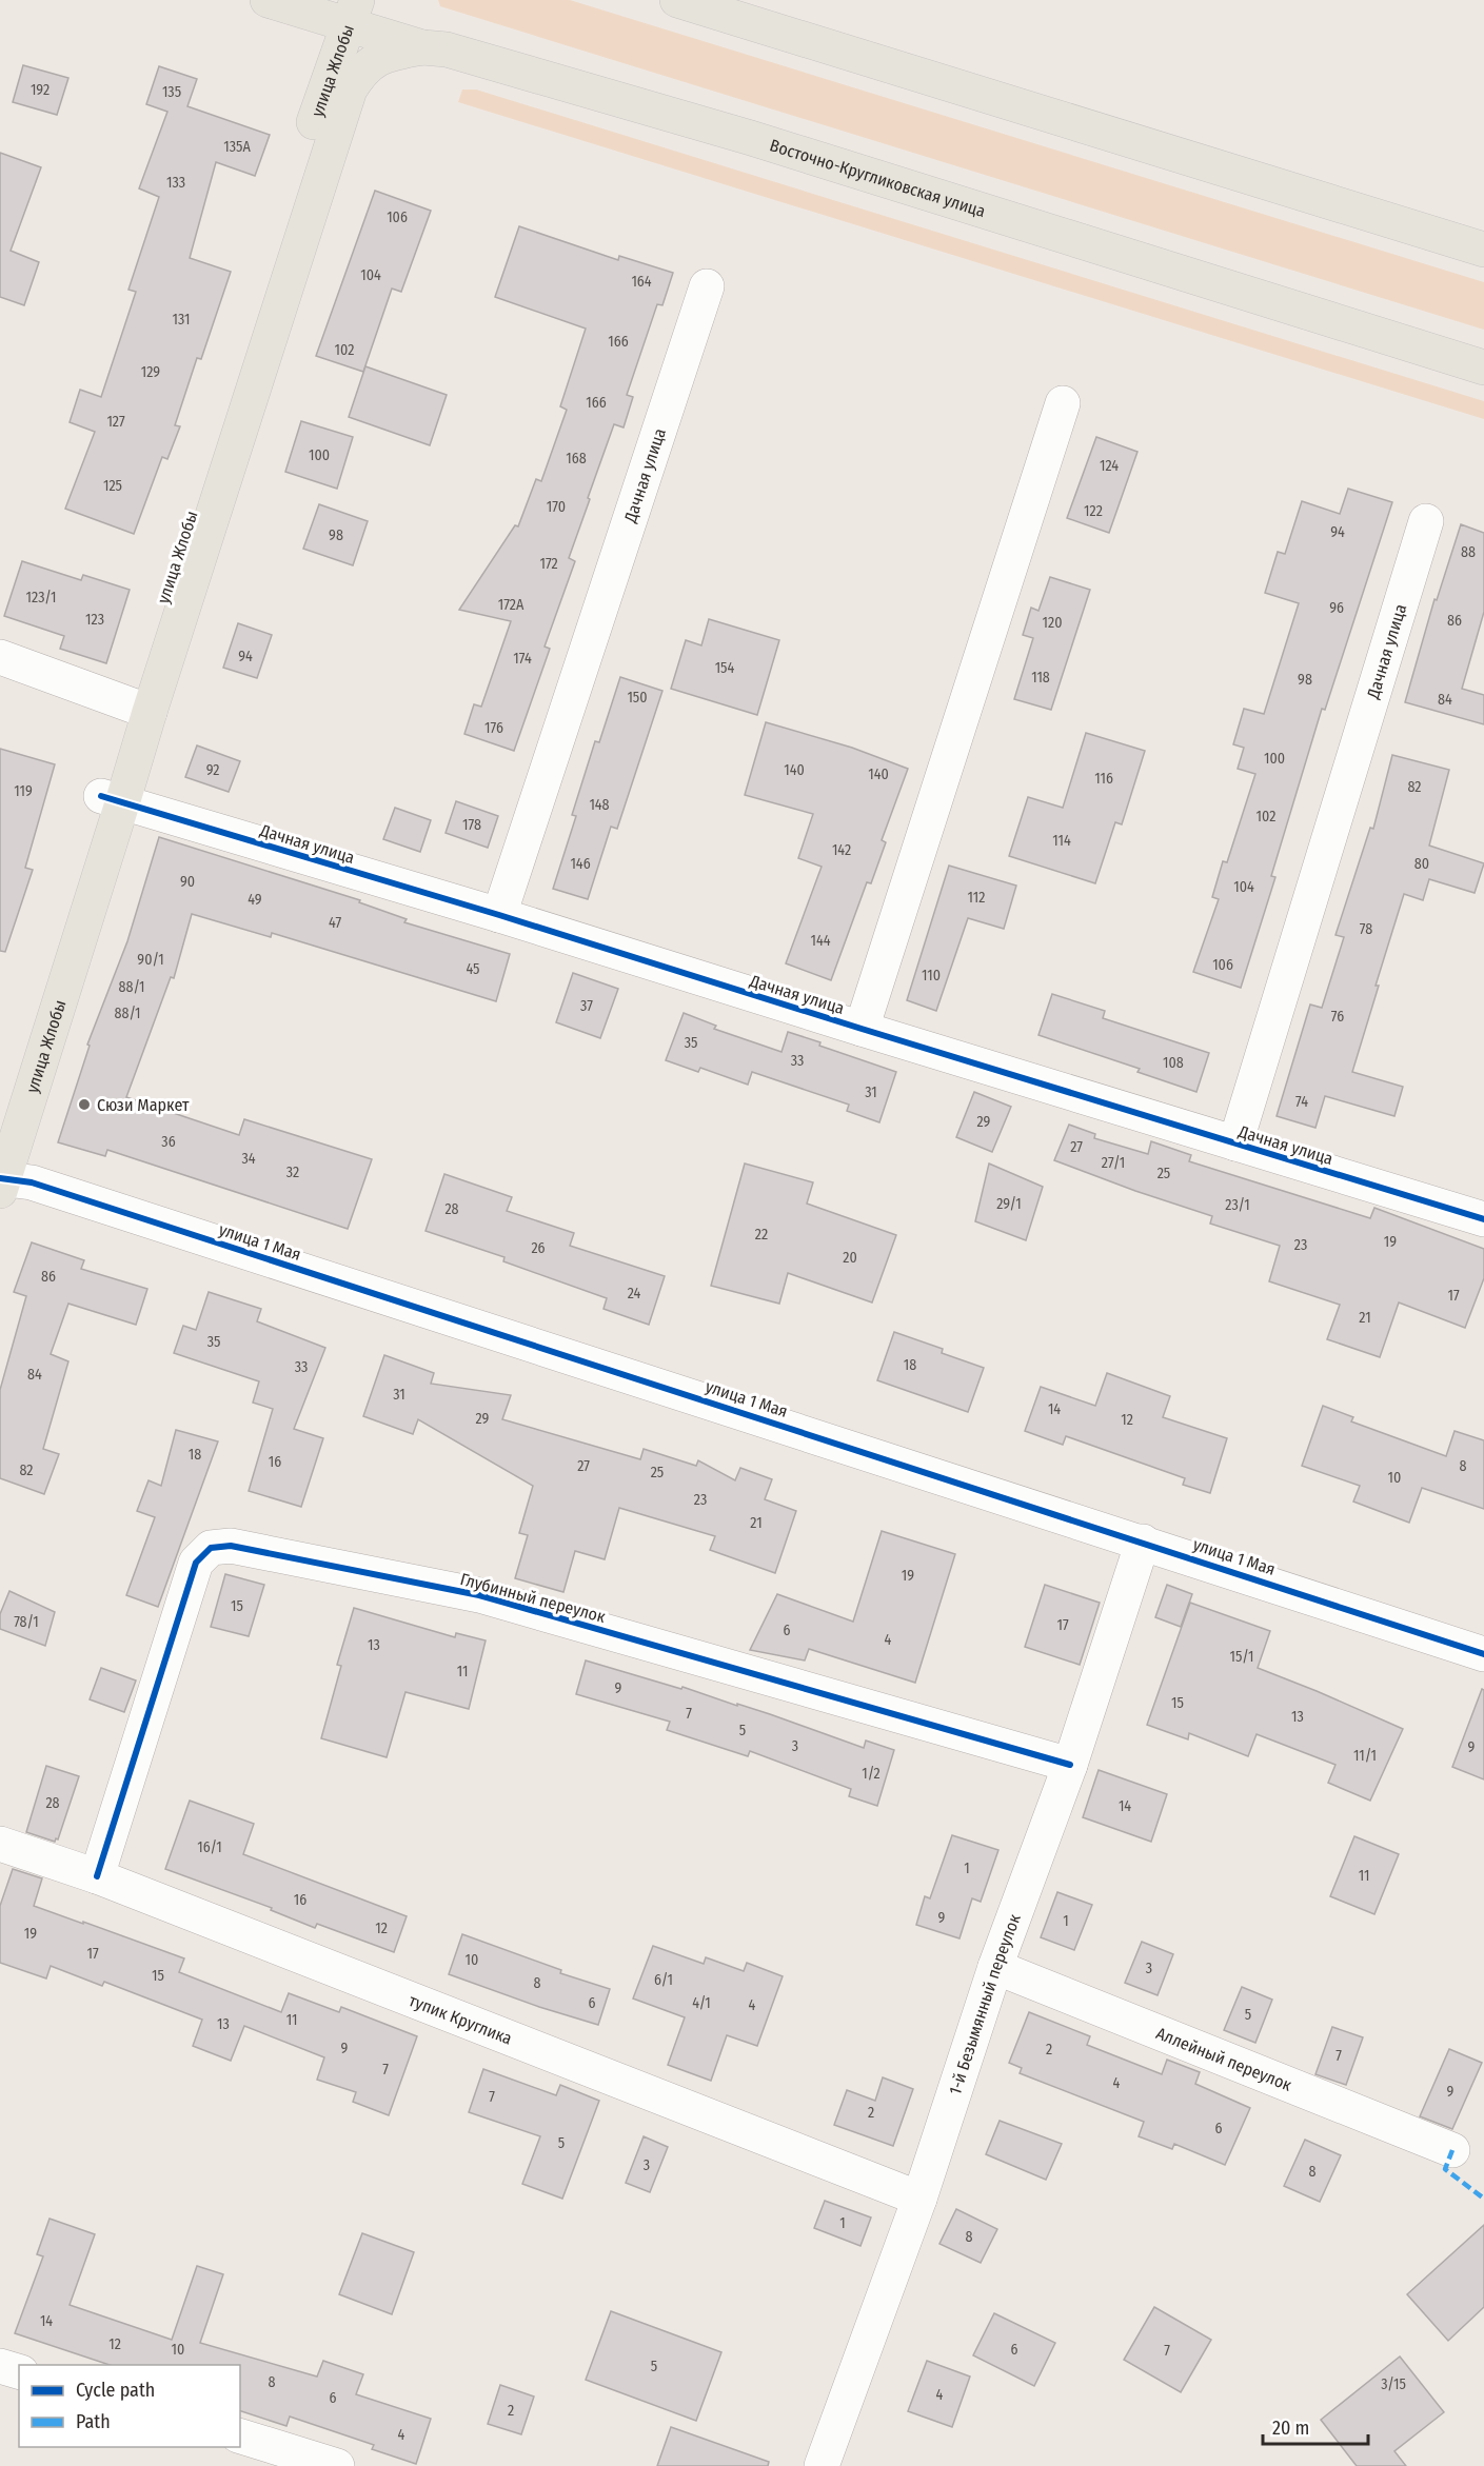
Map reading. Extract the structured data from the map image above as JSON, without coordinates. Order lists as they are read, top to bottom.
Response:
{
  "streets": {
    "main road": ["улица Жлобы", "Восточно-Кругликовская улица"],
    "street": [
      "Дачная улица",
      "улица 1 Мая",
      "Глубинный переулок",
      "1-й Безымянный переулок",
      "тупик Круглика",
      "Аллейный переулок"
    ]
  },
  "crossings": [
    ["улица Жлобы", "Восточно-Кругликовская улица"],
    ["улица Жлобы", "Дачная улица"],
    ["улица Жлобы", "улица 1 Мая"],
    ["улица 1 Мая", "1-й Безымянный переулок"],
    ["Глубинный переулок", "1-й Безымянный переулок"],
    ["Глубинный переулок", "тупик Круглика"],
    ["1-й Безымянный переулок", "тупик Круглика"],
    ["1-й Безымянный переулок", "Аллейный переулок"]
  ],
  "places": ["Сюзи Маркет"],
  "house_numbers": [
    "192",
    "135",
    "135А",
    "133",
    "106",
    "104",
    "164",
    "131",
    "166",
    "102",
    "129",
    "166",
    "127",
    "100",
    "168",
    "124",
    "125",
    "170",
    "122",
    "94",
    "98",
    "88",
    "172",
    "123/1",
    "172А",
    "96",
    "123",
    "86",
    "120",
    "94",
    "174",
    "154",
    "118",
    "98",
    "150",
    "84",
    "176",
    "100",
    "92",
    "140",
    "140",
    "116",
    "82",
    "119",
    "148",
    "102",
    "178",
    "114",
    "142",
    "146",
    "80",
    "90",
    "104",
    "112",
    "49",
    "47",
    "78",
    "144",
    "90/1",
    "106",
    "45",
    "110",
    "88/1",
    "37",
    "88/1",
    "76",
    "35",
    "33",
    "108",
    "31",
    "74",
    "29",
    "36",
    "27",
    "34",
    "27/1",
    "32",
    "25",
    "29/1",
    "23/1",
    "28",
    "22",
    "19",
    "23",
    "26",
    "20",
    "86",
    "24",
    "17",
    "21",
    "35",
    "18",
    "33",
    "84",
    "31",
    "14",
    "29",
    "12",
    "18",
    "16",
    "27",
    "8",
    "82",
    "25",
    "10",
    "23",
    "21",
    "19",
    "15",
    "78/1",
    "17",
    "6",
    "4",
    "13",
    "15/1",
    "11",
    "9",
    "15",
    "7",
    "13",
    "5",
    "3",
    "9",
    "11/1",
    "1/2",
    "28",
    "14",
    "16/1",
    "1",
    "11",
    "16",
    "9",
    "1",
    "12",
    "19",
    "17",
    "10",
    "3",
    "15",
    "6/1",
    "8",
    "6",
    "4/1",
    "4",
    "5",
    "11",
    "13",
    "9",
    "2",
    "7",
    "7",
    "4",
    "9",
    "7",
    "2",
    "6",
    "5",
    "3",
    "8",
    "1",
    "8",
    "14",
    "12",
    "10",
    "6",
    "7",
    "5",
    "8",
    "3/15",
    "4",
    "6",
    "2",
    "4"
  ],
  "legend": ["Cycle path", "Path"],
  "scale_bar": "20 m"
}
